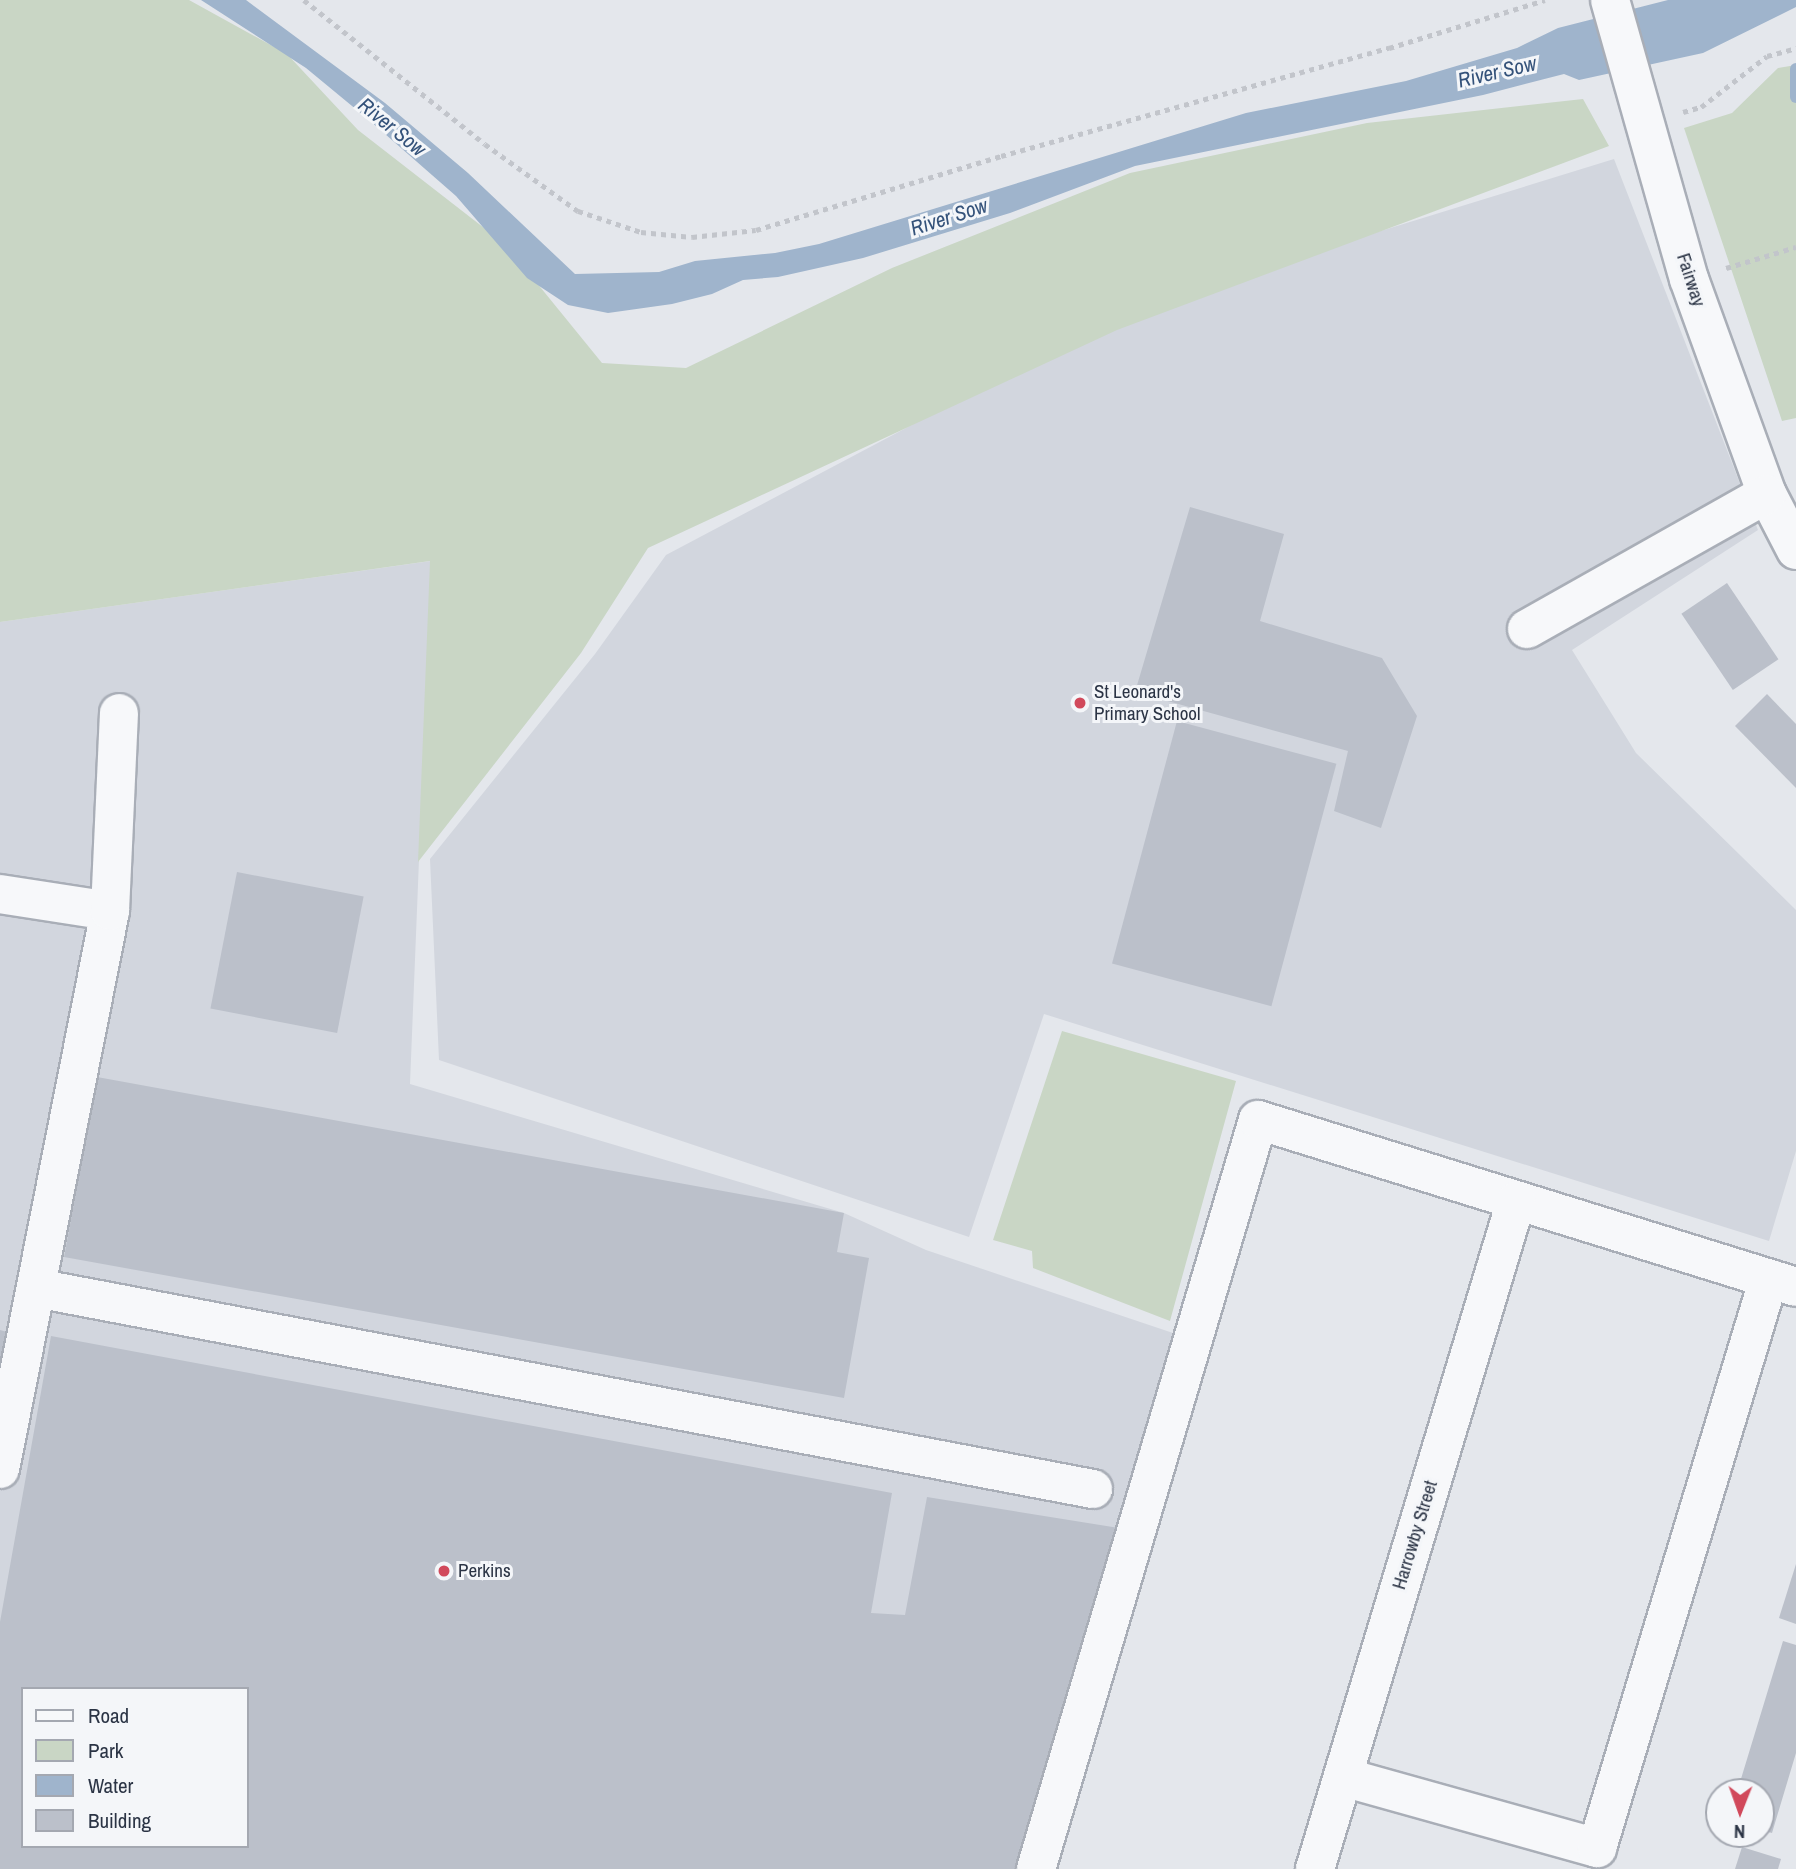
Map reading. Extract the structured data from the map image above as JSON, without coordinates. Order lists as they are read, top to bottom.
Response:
{
  "streets": {
    "street": ["Fairway", "Harrowby Street"]
  },
  "water": ["River Sow"],
  "places": ["St Leonard's Primary School", "Perkins"],
  "legend": [
    "Road",
    "Park",
    "Water",
    "Building"
  ],
  "north": "bottom"
}
